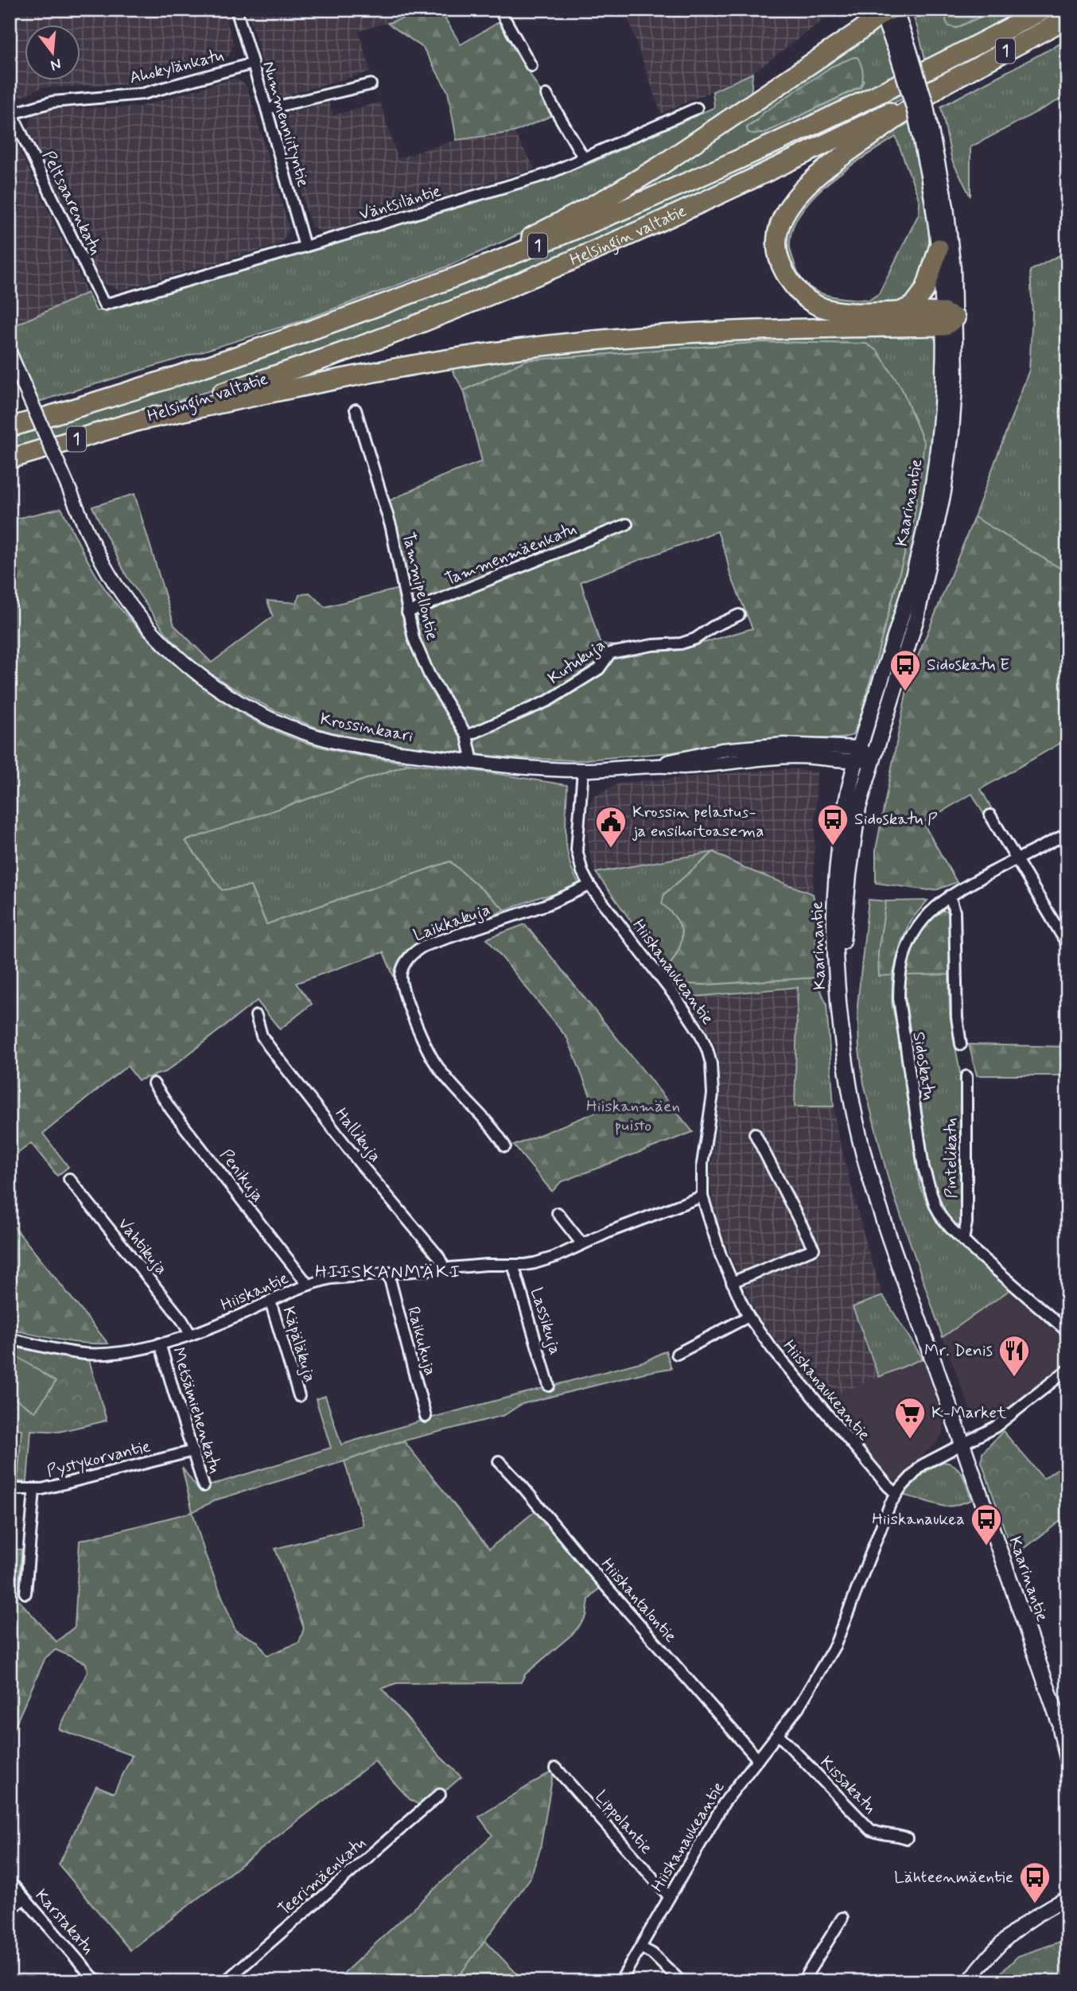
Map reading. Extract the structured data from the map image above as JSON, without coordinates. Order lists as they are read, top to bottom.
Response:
{
  "streets": {
    "highway": ["1", "Helsingin valtatie"],
    "main road": ["Kaarinantie"],
    "street": [
      "Ahokylänkatu",
      "Nummenniityntie",
      "Peltsaarenkatu",
      "Väntsiläntie",
      "Tammenmäenkatu",
      "Tammipellontie",
      "Kutukuja",
      "Krossinkaari",
      "Laikkakuja",
      "Hiiskanaukeantie",
      "Sidoskatu",
      "Hallikuja",
      "Pintelikatu",
      "Penikuja",
      "Vahtikuja",
      "Hiiskantie",
      "Lassikuja",
      "Raikukuja",
      "Käpäläkuja",
      "Metsämiehenkatu",
      "Pystykorvantie",
      "Hiiskantalontie",
      "Kissakatu",
      "Lippolantie",
      "Teerimäenkatu",
      "Karstakatu"
    ]
  },
  "crossings": [
    ["Ahokylänkatu", "Nummenniityntie"],
    ["Ahokylänkatu", "Peltsaarenkatu"],
    ["Nummenniityntie", "Väntsiläntie"],
    ["Peltsaarenkatu", "Väntsiläntie"],
    ["Kaarinantie", "Krossinkaari"],
    ["Kaarinantie", "Hiiskanaukeantie"],
    ["Tammenmäenkatu", "Tammipellontie"],
    ["Tammipellontie", "Kutukuja"],
    ["Tammipellontie", "Krossinkaari"],
    ["Krossinkaari", "Hiiskanaukeantie"],
    ["Laikkakuja", "Hiiskanaukeantie"],
    ["Hiiskanaukeantie", "Hiiskantie"],
    ["Hiiskanaukeantie", "Hiiskantalontie"],
    ["Hiiskanaukeantie", "Kissakatu"],
    ["Hiiskanaukeantie", "Lippolantie"],
    ["Sidoskatu", "Pintelikatu"],
    ["Hallikuja", "Hiiskantie"],
    ["Penikuja", "Hiiskantie"],
    ["Vahtikuja", "Hiiskantie"],
    ["Hiiskantie", "Lassikuja"],
    ["Hiiskantie", "Raikukuja"],
    ["Hiiskantie", "Käpäläkuja"],
    ["Hiiskantie", "Metsämiehenkatu"],
    ["Metsämiehenkatu", "Pystykorvantie"]
  ],
  "districts": ["HIISKANMÄKI"],
  "parks": ["Hiiskanmäen puisto"],
  "places": {
    "bus stop": [
      "Sidoskatu E",
      "Sidoskatu P",
      "Hiiskanaukea",
      "Lähteenmäentie"
    ],
    "public building": ["Krossin pelastus- ja ensihoitoasema"],
    "restaurant": ["Mr. Denis"],
    "supermarket": ["K-Market"]
  },
  "north": "bottom"
}
